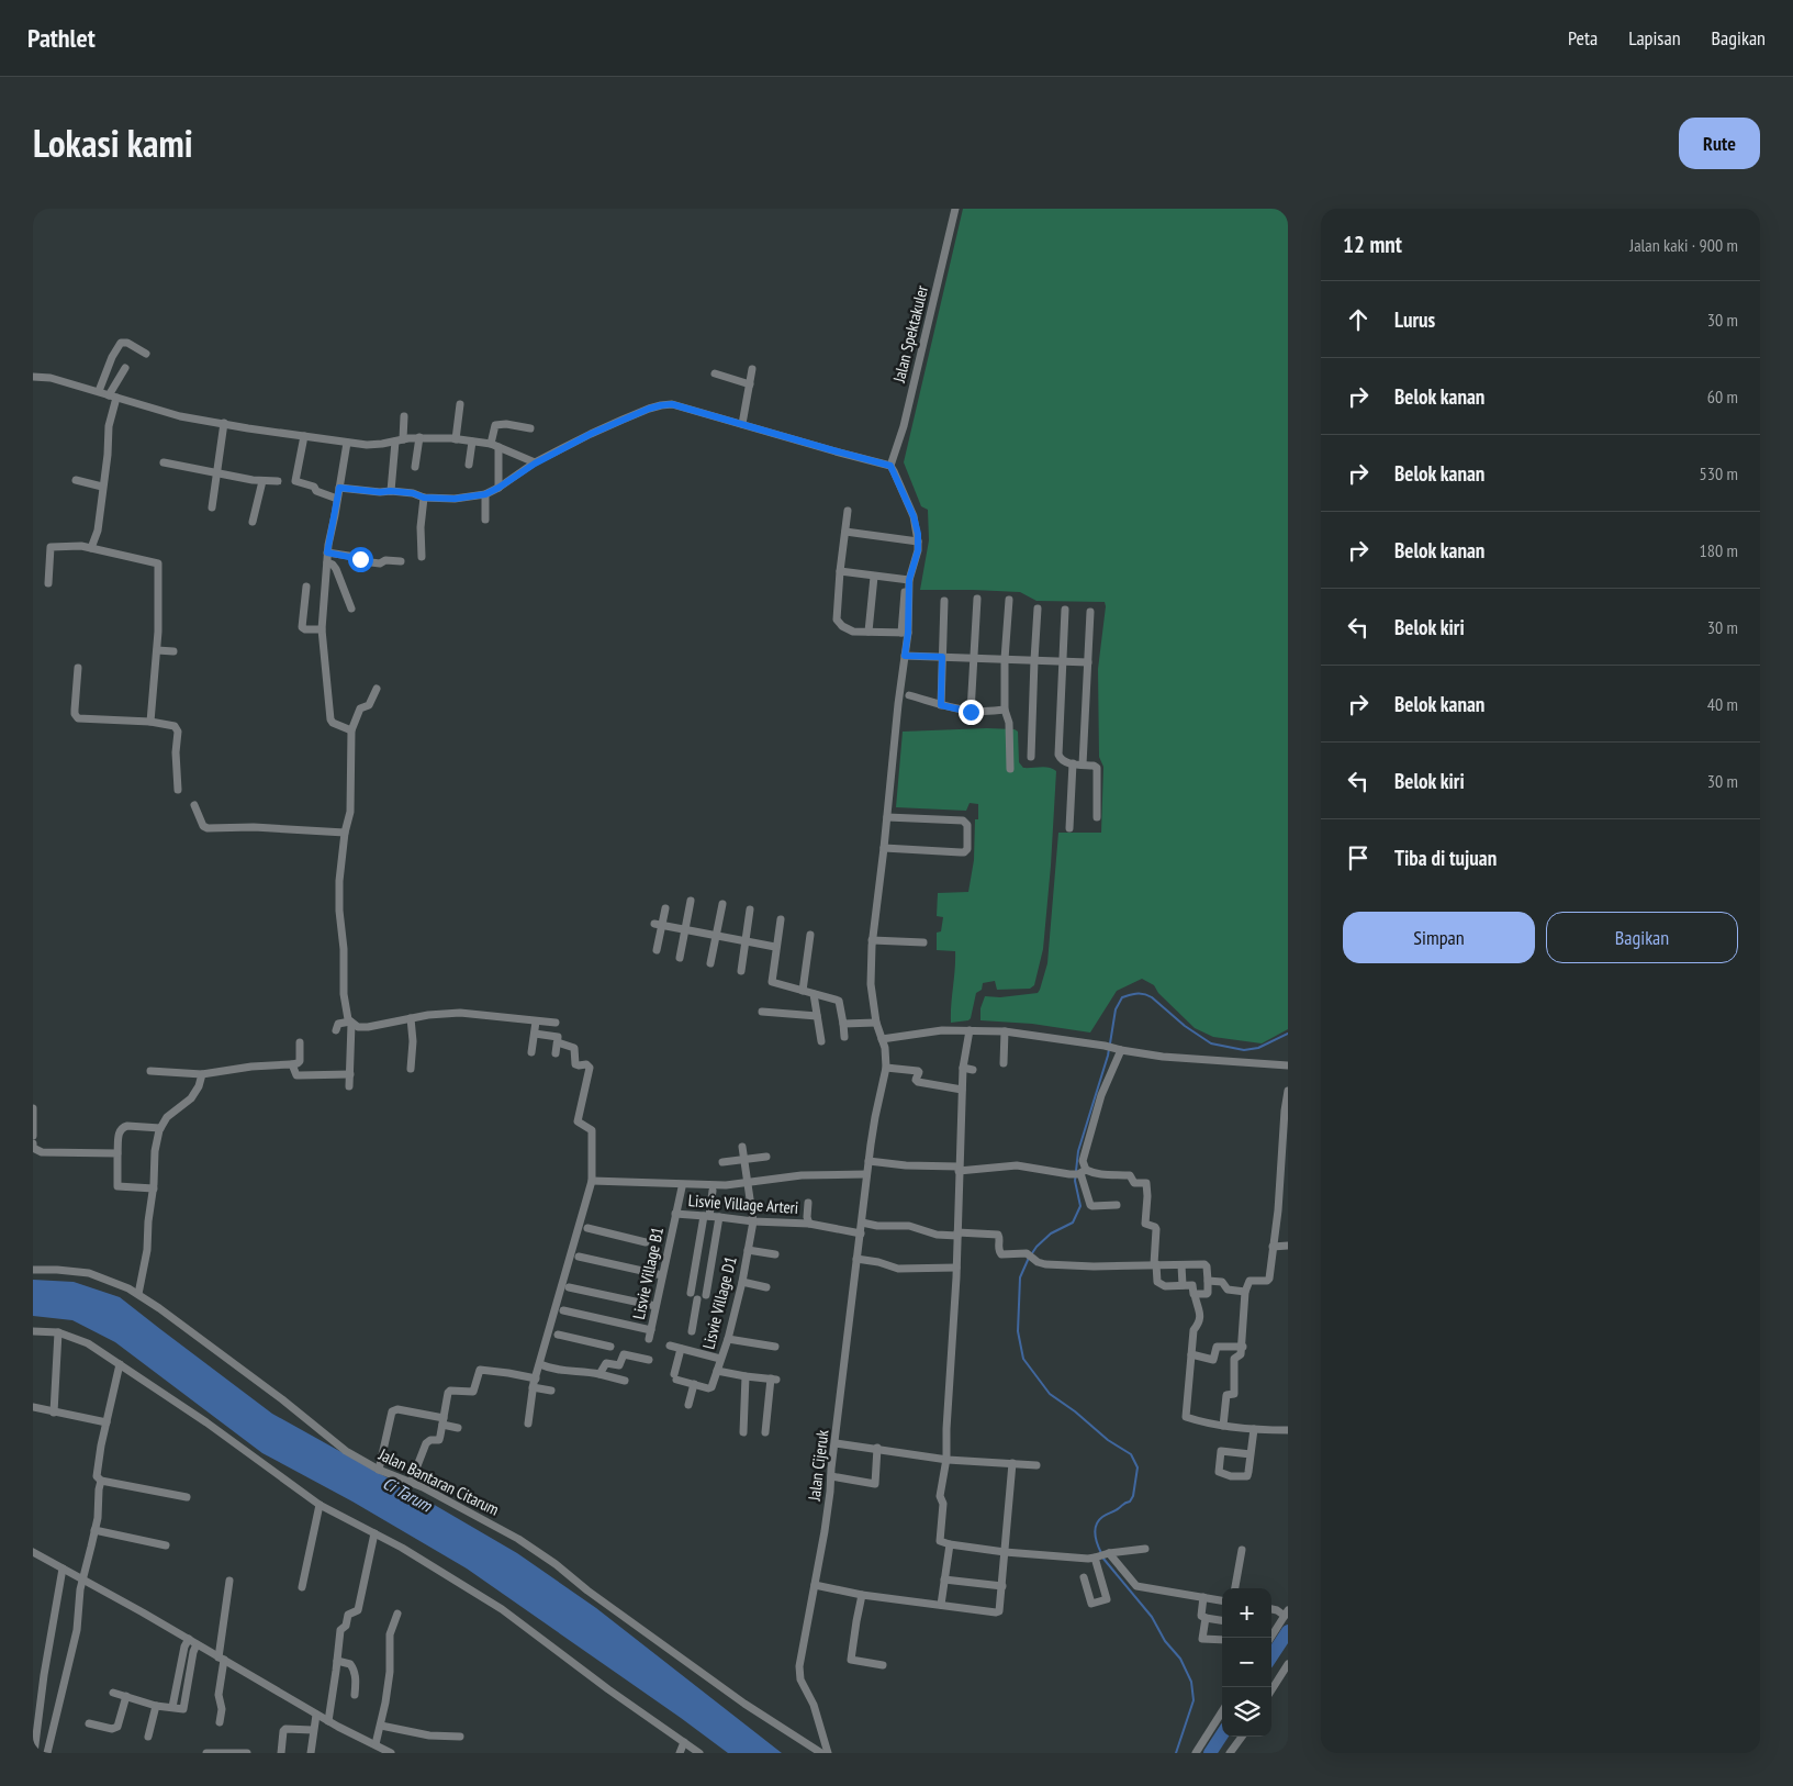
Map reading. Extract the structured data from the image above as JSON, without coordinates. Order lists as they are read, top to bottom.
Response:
{
  "streets": {
    "street": [
      "Jalan Spektakuler",
      "Lisvie Village Arteri",
      "Lisvie Village B1",
      "Lisvie Village D1",
      "Jalan Cijeruk",
      "Jalan Bantaran Citarum"
    ]
  },
  "crossings": [
    ["Lisvie Village Arteri", "Lisvie Village B1"],
    ["Lisvie Village Arteri", "Lisvie Village D1"],
    ["Lisvie Village Arteri", "Jalan Cijeruk"]
  ],
  "water": ["Ci Tarum"],
  "page": {
    "header": "Pathlet",
    "nav": ["Peta", "Lapisan", "Bagikan"],
    "title": "Lokasi kami",
    "buttons": [
      "Rute",
      ["Simpan", "Bagikan"]
    ],
    "heading": ["12 mnt", "Jalan kaki · 900 m"],
    "list": [
      ["Lurus", "30 m"],
      ["Belok kanan", "60 m"],
      ["Belok kanan", "530 m"],
      ["Belok kanan", "180 m"],
      ["Belok kiri", "30 m"],
      ["Belok kanan", "40 m"],
      ["Belok kiri", "30 m"],
      "Tiba di tujuan"
    ],
    "map_buttons": ["+", "−"]
  }
}
